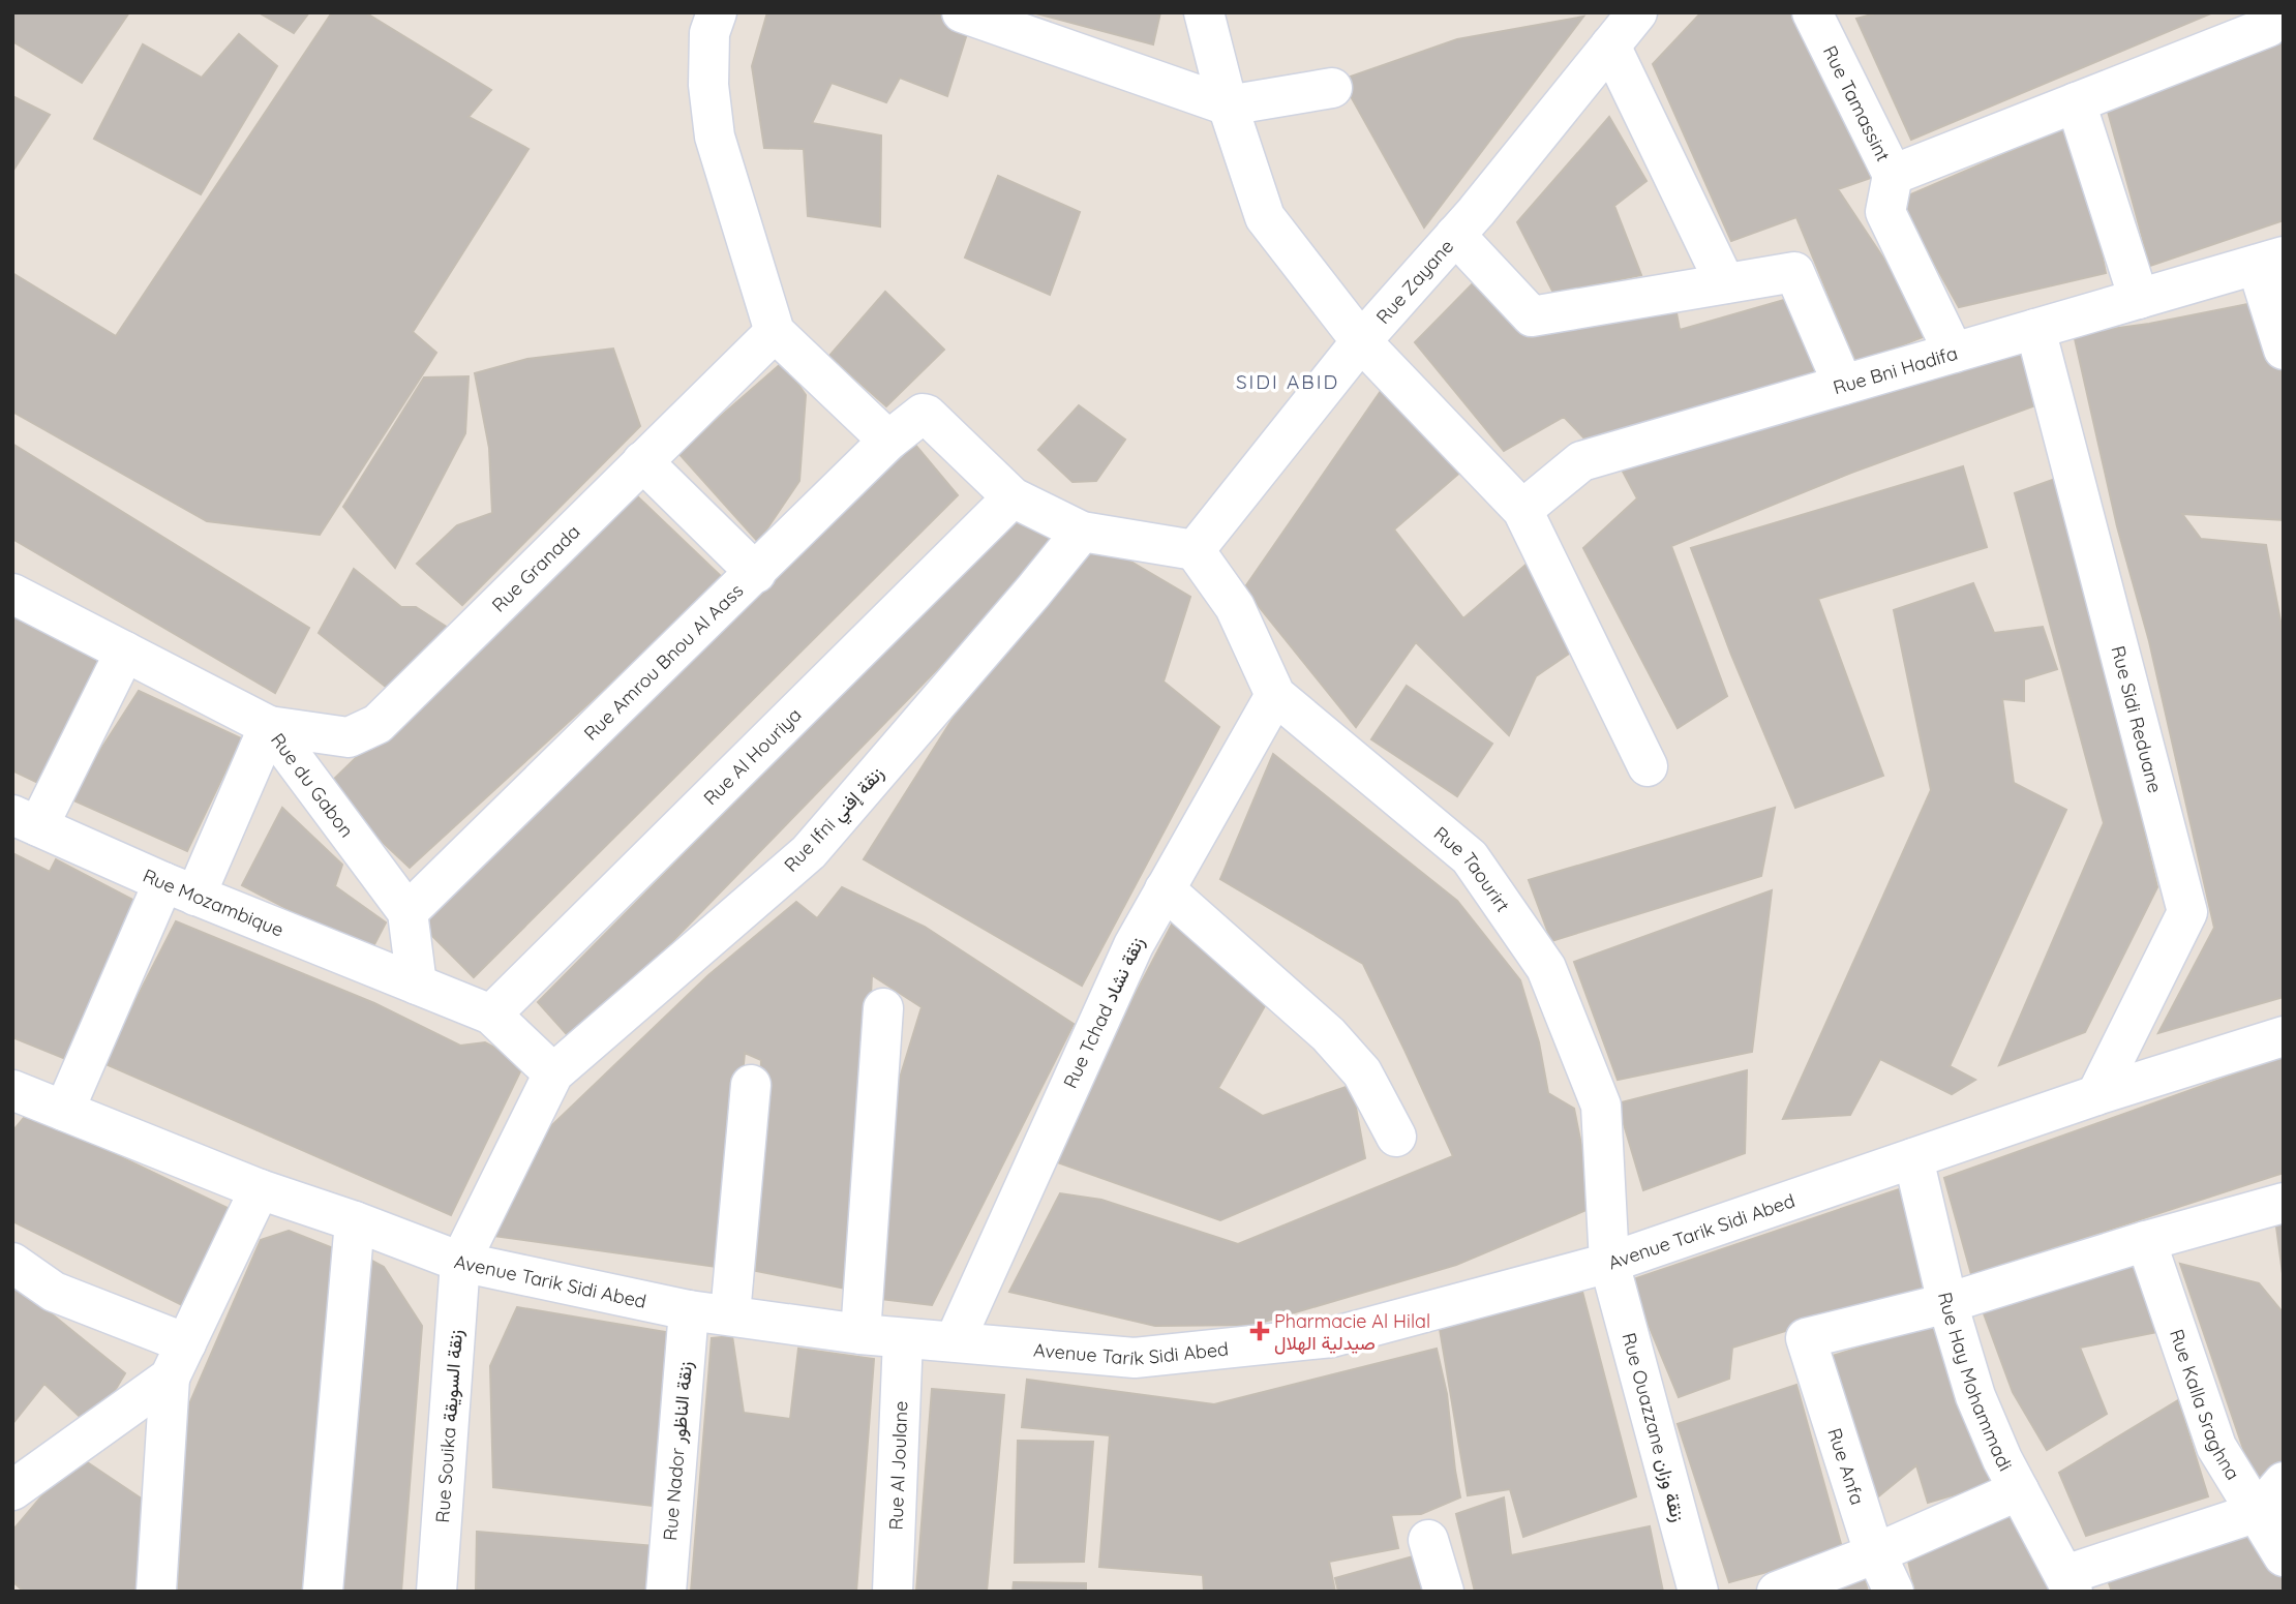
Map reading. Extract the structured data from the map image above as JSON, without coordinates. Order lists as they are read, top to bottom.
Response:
{
  "streets": {
    "street": [
      "Rue Tamassint",
      "Rue Zayane",
      "Rue Bni Hadifa",
      "Rue Granada",
      "Rue Amrou Bnou Al Aass",
      "Rue Sidi Reduane",
      "Rue Al Houriya",
      "Rue du Gabon",
      "Rue Ifni زنقة إفني",
      "Rue Taourirt",
      "Rue Mozambique",
      "Rue Tchad زنقة نشاد",
      "Avenue Tarik Sidi Abed",
      "Rue Hay Mohammadi",
      "Rue Kalla Sraghna",
      "Rue Souika زنقة السويقة",
      "Rue Ouazzane زنقة وزان",
      "Rue Nador زنقة الناظور",
      "Rue Al Joulane",
      "Rue Anfa"
    ]
  },
  "crossings": [
    ["Rue Tamassint", "Rue Bni Hadifa"],
    ["Rue Zayane", "Rue Taourirt"],
    ["Rue Bni Hadifa", "Rue Sidi Reduane"],
    ["Rue Granada", "Rue du Gabon"],
    ["Rue Amrou Bnou Al Aass", "Rue Al Houriya"],
    ["Rue Amrou Bnou Al Aass", "Rue du Gabon"],
    ["Rue Sidi Reduane", "Avenue Tarik Sidi Abed"],
    ["Rue Al Houriya", "Rue Mozambique"],
    ["Rue du Gabon", "Rue Mozambique"],
    ["Rue Taourirt", "Rue Tchad زنقة نشاد"],
    ["Rue Taourirt", "Avenue Tarik Sidi Abed"],
    ["Rue Taourirt", "Rue Ouazzane زنقة وزان"],
    ["Rue Tchad زنقة نشاد", "Avenue Tarik Sidi Abed"],
    ["Avenue Tarik Sidi Abed", "Rue Hay Mohammadi"],
    ["Avenue Tarik Sidi Abed", "Rue Souika زنقة السويقة"],
    ["Avenue Tarik Sidi Abed", "Rue Ouazzane زنقة وزان"],
    ["Avenue Tarik Sidi Abed", "Rue Nador زنقة الناظور"],
    ["Avenue Tarik Sidi Abed", "Rue Al Joulane"],
    ["Rue Hay Mohammadi", "Rue Anfa"]
  ],
  "districts": ["SIDI ABID"],
  "places": {
    "health": ["Pharmacie Al Hilal صيدلية الهلال"]
  }
}
